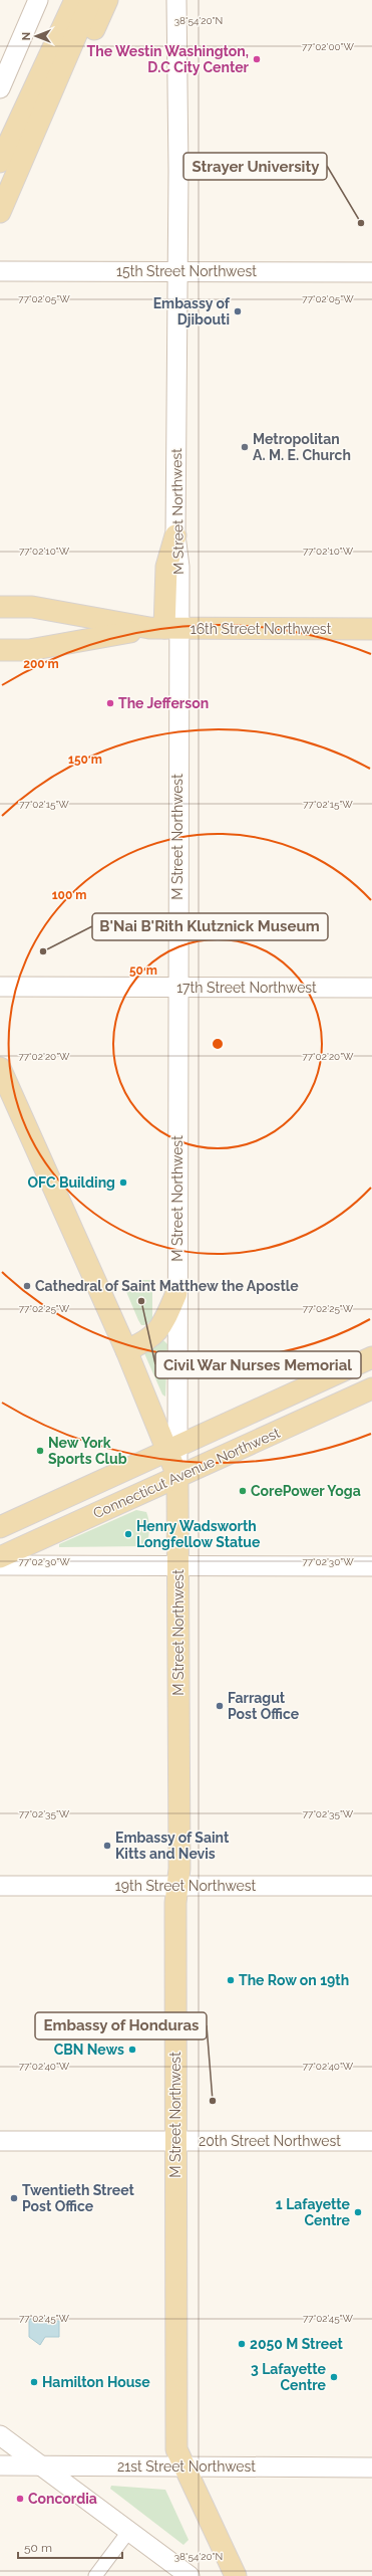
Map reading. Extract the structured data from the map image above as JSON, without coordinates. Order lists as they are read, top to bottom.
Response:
{
  "streets": {
    "main road": [
      "15th Street Northwest",
      "M Street Northwest",
      "16th Street Northwest",
      "17th Street Northwest",
      "Connecticut Avenue Northwest",
      "19th Street Northwest",
      "20th Street Northwest",
      "21st Street Northwest"
    ]
  },
  "crossings": [
    ["15th Street Northwest", "M Street Northwest"],
    ["M Street Northwest", "16th Street Northwest"],
    ["M Street Northwest", "17th Street Northwest"],
    ["M Street Northwest", "Connecticut Avenue Northwest"],
    ["M Street Northwest", "19th Street Northwest"],
    ["M Street Northwest", "20th Street Northwest"],
    ["M Street Northwest", "21st Street Northwest"]
  ],
  "places": [
    "The Westin Washington, D.C City Center",
    "Strayer University",
    "Embassy of Djibouti",
    "Metropolitan A. M. E. Church",
    "The Jefferson",
    "B'Nai B'Rith Klutznick Museum",
    "OFC Building",
    "Cathedral of Saint Matthew the Apostle",
    "Civil War Nurses Memorial",
    "New York Sports Club",
    "CorePower Yoga",
    "Henry Wadsworth Longfellow Statue",
    "Farragut Post Office",
    "Embassy of Saint Kitts and Nevis",
    "The Row on 19th",
    "CBN News",
    "Embassy of Honduras",
    "Twentieth Street Post Office",
    "1 Lafayette Centre",
    "2050 M Street",
    "3 Lafayette Centre",
    "Hamilton House",
    "Concordia"
  ],
  "scale_bar": "50 m",
  "north": "left",
  "coordinates": [
    "38°54'20\"N",
    "77°02'00\"W",
    "77°02'05\"W",
    "77°02'10\"W",
    "77°02'15\"W",
    "77°02'20\"W",
    "77°02'25\"W",
    "77°02'30\"W",
    "77°02'35\"W",
    "77°02'40\"W",
    "77°02'45\"W"
  ],
  "rings": [
    "200 m",
    "150 m",
    "100 m",
    "50 m"
  ]
}
